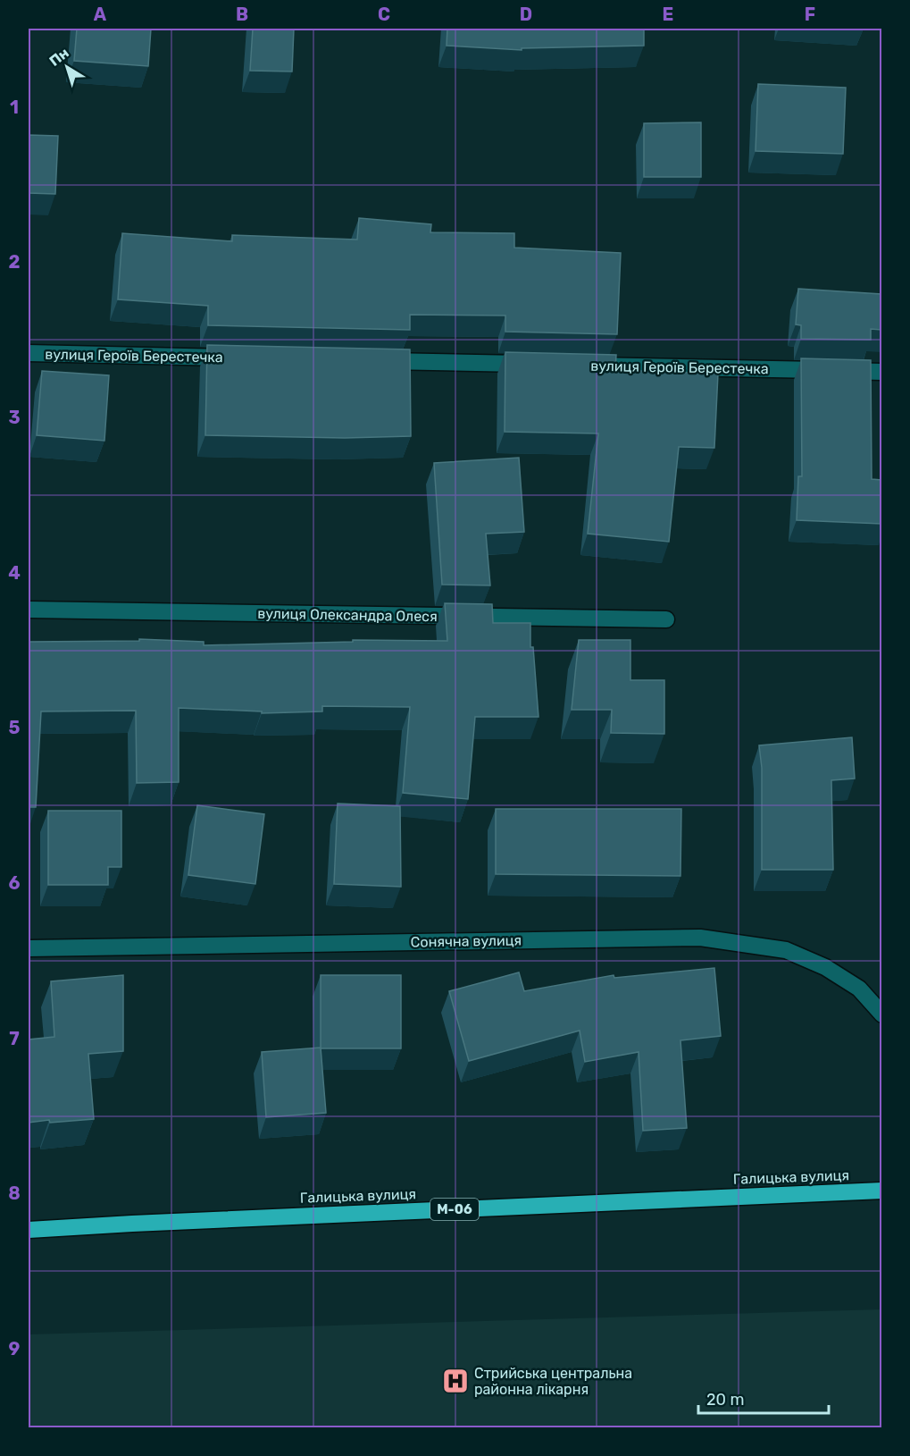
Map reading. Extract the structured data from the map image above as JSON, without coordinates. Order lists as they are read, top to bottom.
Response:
{
  "streets": {
    "highway": ["Галицька вулиця", "М-06"],
    "street": ["вулиця Героїв Берестечка", "вулиця Олександра Олеся", "Сонячна вулиця"]
  },
  "places": {
    "hospital": ["Стрийська центральна районна лікарня"]
  },
  "scale_bar": "20 m",
  "north": "top left",
  "grid": {
    "columns": [
      "A",
      "B",
      "C",
      "D",
      "E",
      "F"
    ],
    "rows": [
      "1",
      "2",
      "3",
      "4",
      "5",
      "6",
      "7",
      "8",
      "9"
    ]
  }
}
